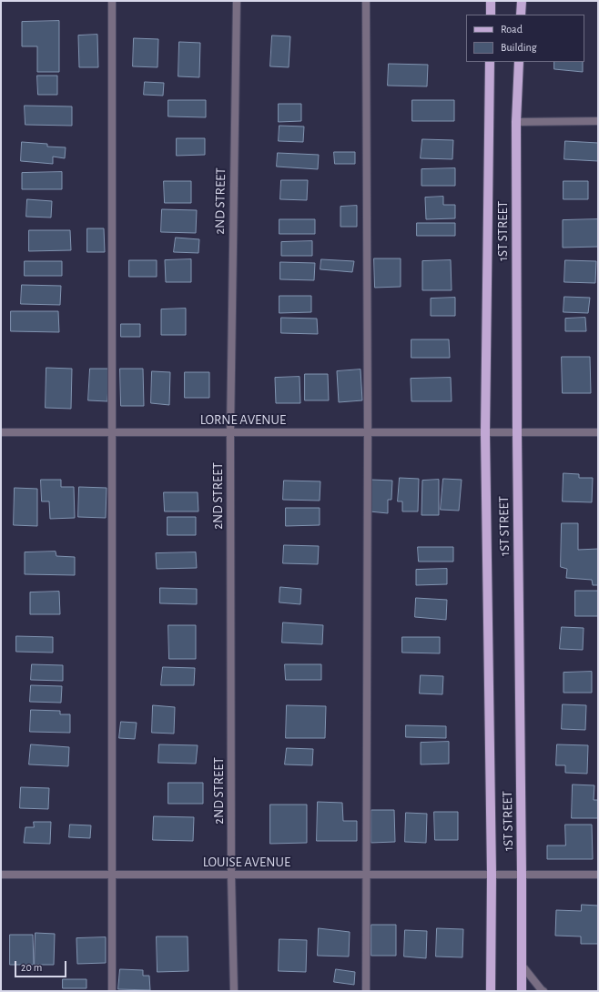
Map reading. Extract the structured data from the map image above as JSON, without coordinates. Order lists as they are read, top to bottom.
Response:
{
  "streets": {
    "main road": ["1ST STREET"],
    "street": ["2ND STREET", "LORNE AVENUE", "LOUISE AVENUE"]
  },
  "crossings": [
    ["2ND STREET", "LORNE AVENUE"],
    ["2ND STREET", "LOUISE AVENUE"],
    ["1ST STREET", "LORNE AVENUE"],
    ["1ST STREET", "LOUISE AVENUE"]
  ],
  "legend": ["Road", "Building"],
  "scale_bar": "20 m"
}
